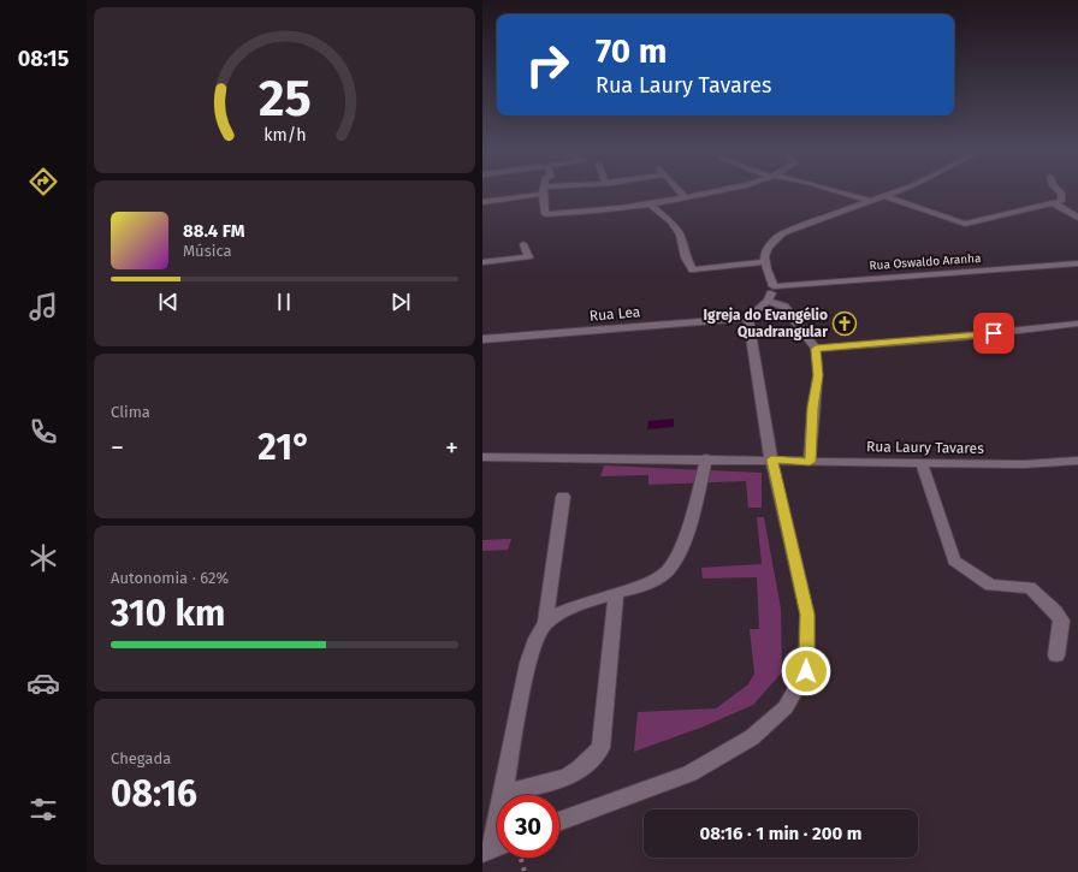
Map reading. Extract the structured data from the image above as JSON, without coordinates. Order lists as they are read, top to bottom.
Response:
{
  "streets": {
    "street": ["Rua Oswaldo Aranha", "Rua Lea", "Rua Laury Tavares"]
  },
  "places": {
    "church": ["Igreja do Evangélio Quadrangular"]
  },
  "page": {
    "tabs": "08:15",
    "turn": ["70 m", "Rua Laury Tavares"],
    "song": ["88.4 FM", "Música"],
    "tile": [
      "Clima",
      ["Autonomia · 62%", "310 km"],
      ["Chegada", "08:16"]
    ],
    "heat": ["−", "21°", "+"],
    "limit": "30",
    "trip": "08:16 · 1 min · 200 m",
    "gauge": ["25", "km/h"]
  }
}
